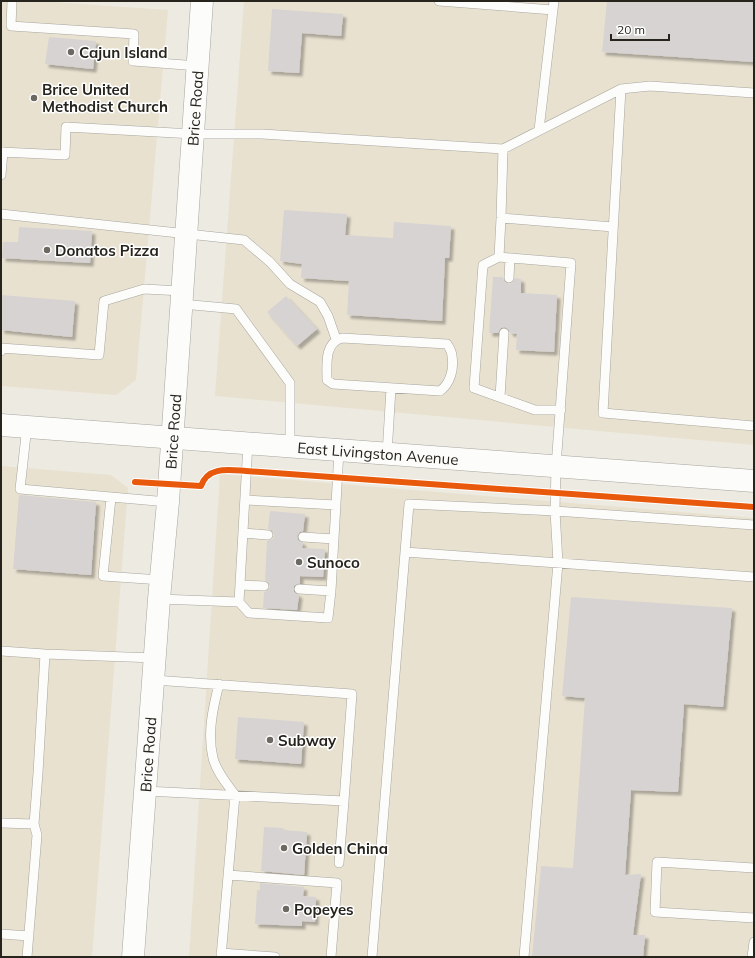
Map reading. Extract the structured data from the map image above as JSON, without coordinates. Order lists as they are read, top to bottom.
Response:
{
  "streets": {
    "main road": ["Brice Road", "East Livingston Avenue"]
  },
  "crossings": [
    ["Brice Road", "East Livingston Avenue"]
  ],
  "places": [
    "Cajun Island",
    "Brice United Methodist Church",
    "Donatos Pizza",
    "Sunoco",
    "Subway",
    "Golden China",
    "Popeyes"
  ],
  "scale_bar": "20 m"
}
